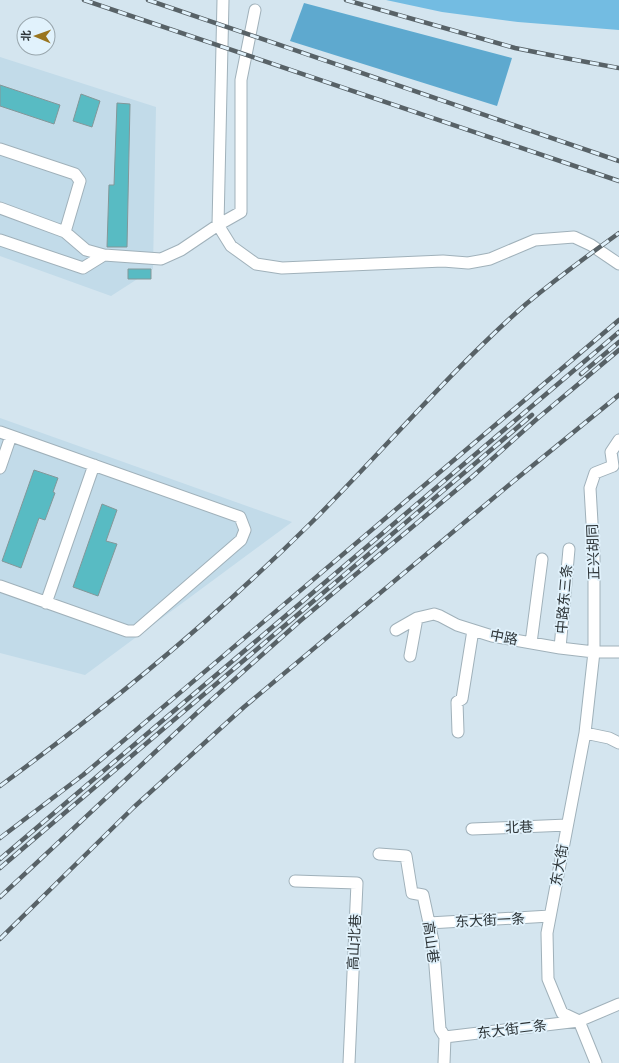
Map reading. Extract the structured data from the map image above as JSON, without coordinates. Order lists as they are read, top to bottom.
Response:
{
  "streets": {
    "street": [
      "正兴胡同",
      "中路东三条",
      "中路",
      "北巷",
      "东大街",
      "东大街一条",
      "高山北巷",
      "高山巷",
      "东大街二条"
    ]
  },
  "crossings": [
    ["正兴胡同", "中路"],
    ["正兴胡同", "东大街"],
    ["中路东三条", "中路"],
    ["中路", "东大街"],
    ["北巷", "东大街"],
    ["东大街", "东大街一条"],
    ["东大街", "东大街二条"],
    ["东大街一条", "高山巷"],
    ["高山巷", "东大街二条"]
  ],
  "north": "left"
}
